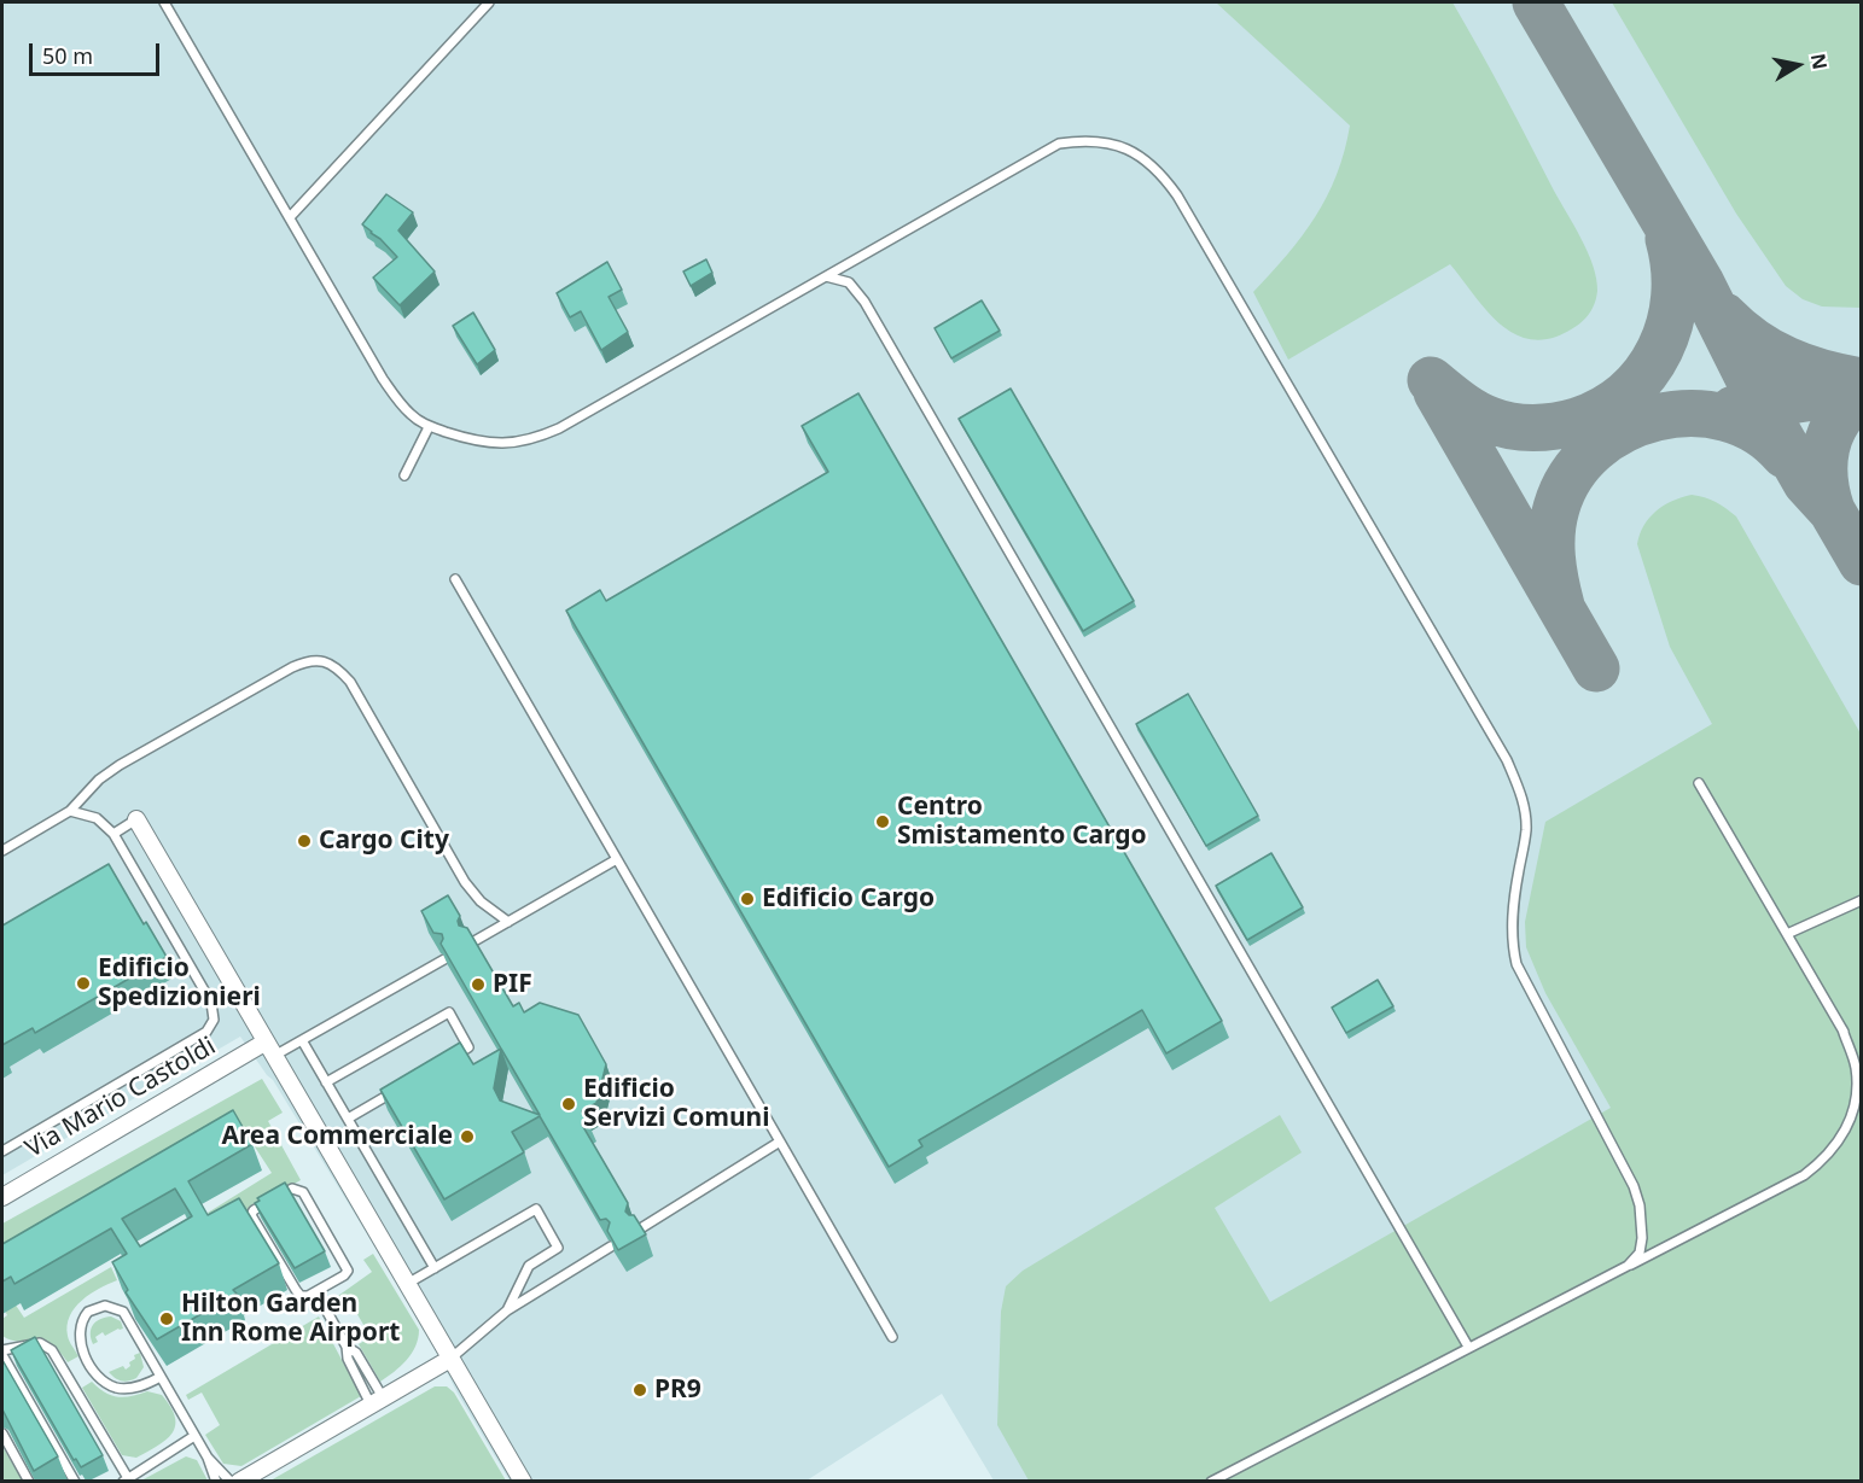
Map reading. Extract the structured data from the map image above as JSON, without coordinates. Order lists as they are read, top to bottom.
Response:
{
  "streets": {
    "street": ["Via Mario Castoldi"]
  },
  "places": [
    "Centro Smistamento Cargo",
    "Cargo City",
    "Edificio Cargo",
    "Edificio Spedizionieri",
    "PIF",
    "Edificio Servizi Comuni",
    "Area Commerciale",
    "Hilton Garden Inn Rome Airport",
    "PR9"
  ],
  "scale_bar": "50 m",
  "north": "right"
}
